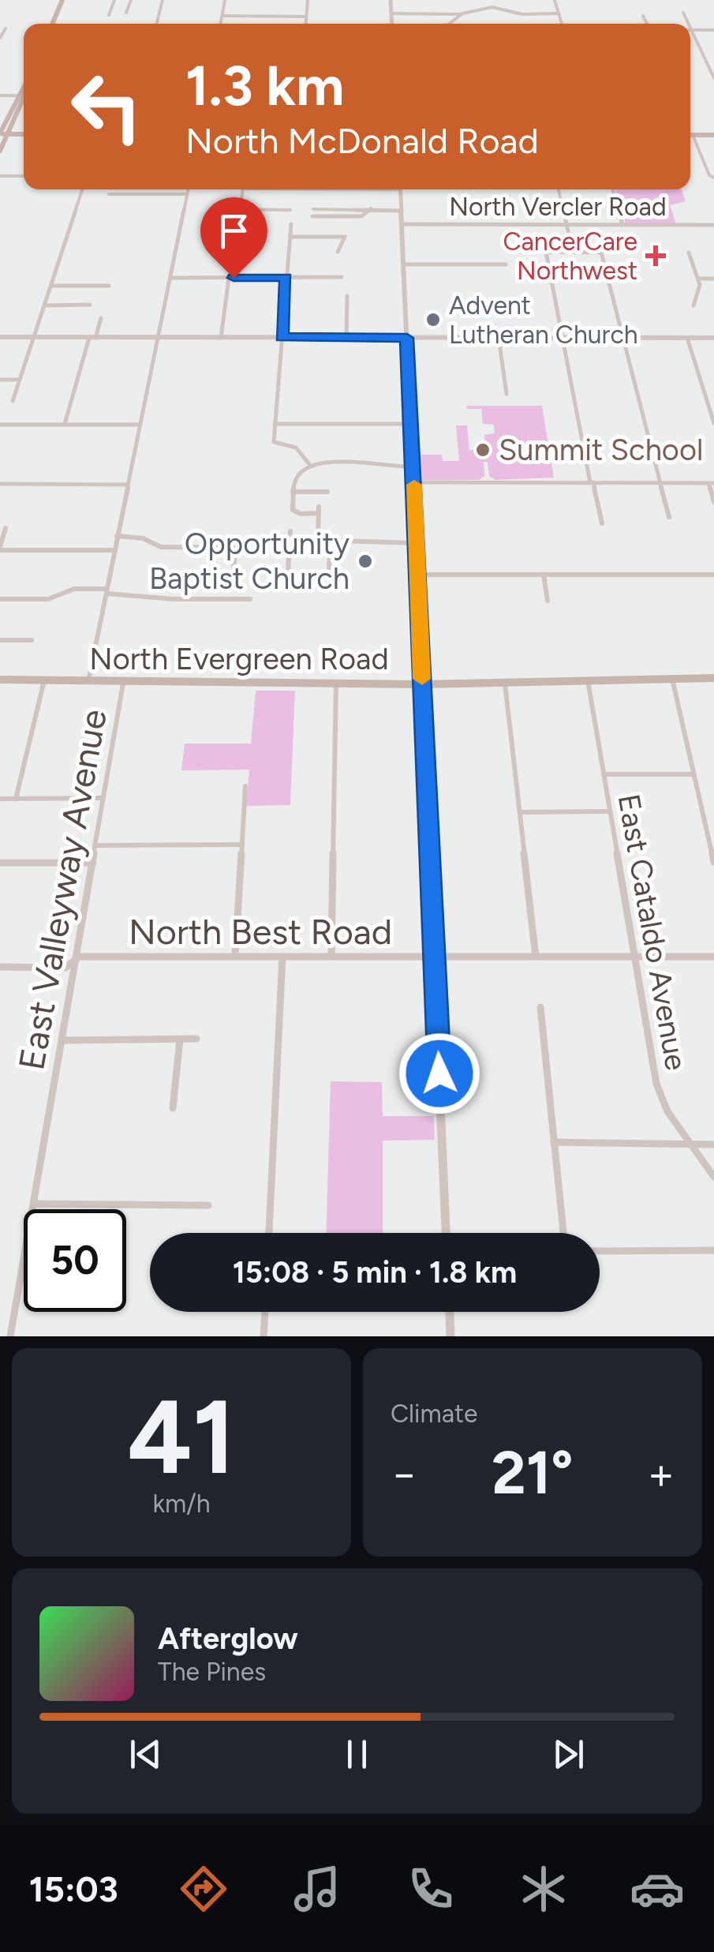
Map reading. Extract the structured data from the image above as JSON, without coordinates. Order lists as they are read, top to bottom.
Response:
{
  "streets": {
    "main road": ["North Evergreen Road"],
    "street": [
      "North Vercler Road",
      "East Valleyway Avenue",
      "North Best Road",
      "East Cataldo Avenue"
    ]
  },
  "crossings": [
    ["North Evergreen Road", "East Valleyway Avenue"],
    ["North Evergreen Road", "East Cataldo Avenue"],
    ["East Valleyway Avenue", "North Best Road"],
    ["North Best Road", "East Cataldo Avenue"]
  ],
  "places": {
    "health": ["CancerCare Northwest"],
    "other": ["Advent Lutheran Church", "Summit School", "Opportunity Baptist Church"]
  },
  "page": {
    "turn": ["1.3 km", "North McDonald Road"],
    "limit": "50",
    "trip": "15:08 · 5 min · 1.8 km",
    "tile": [
      ["41", "km/h"],
      "Climate"
    ],
    "heat": ["−", "21°", "+"],
    "song": ["Afterglow", "The Pines"],
    "tabs": "15:03"
  }
}
